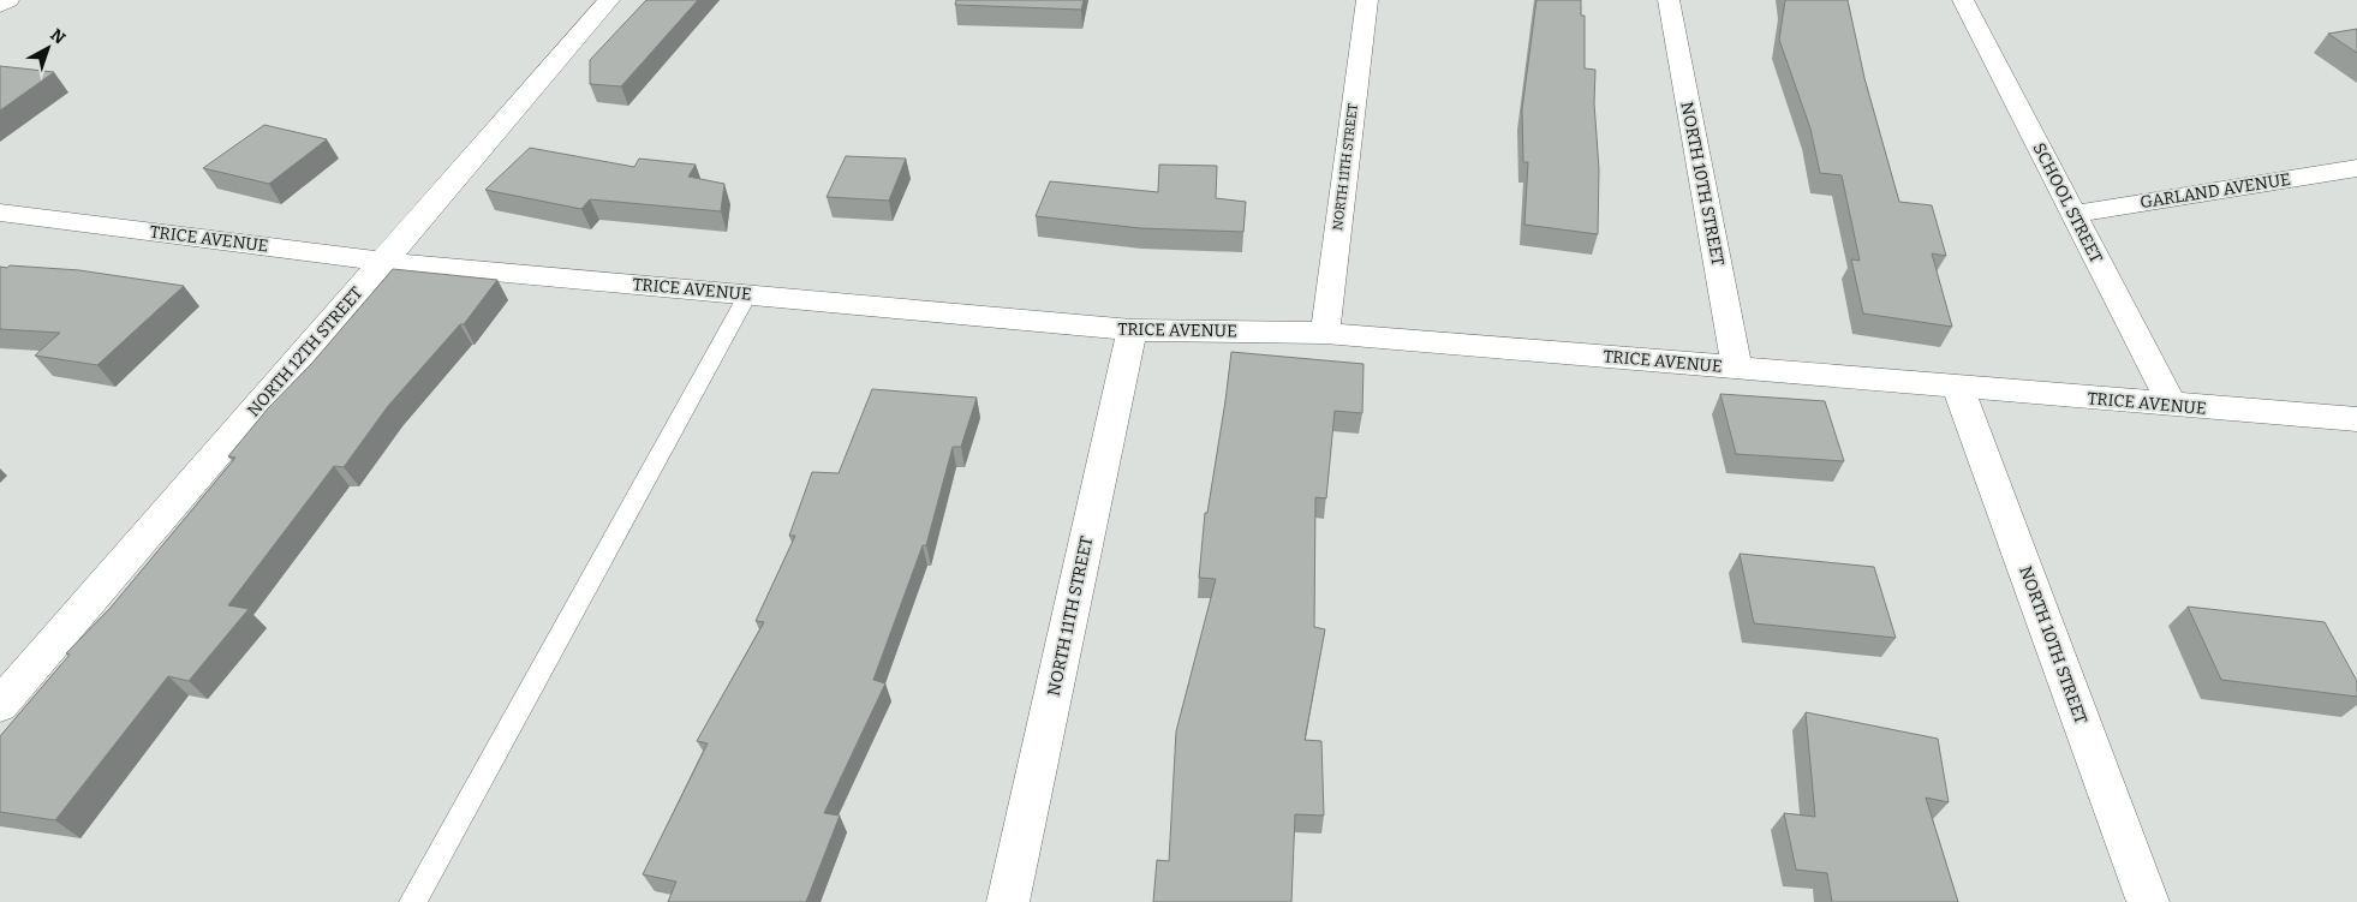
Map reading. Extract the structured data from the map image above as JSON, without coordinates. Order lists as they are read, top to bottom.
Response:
{
  "streets": {
    "street": [
      "NORTH 11TH STREET",
      "NORTH 10TH STREET",
      "GARLAND AVENUE",
      "SCHOOL STREET",
      "TRICE AVENUE",
      "NORTH 12TH STREET"
    ]
  },
  "crossings": [
    ["NORTH 11TH STREET", "TRICE AVENUE"],
    ["NORTH 10TH STREET", "TRICE AVENUE"],
    ["GARLAND AVENUE", "SCHOOL STREET"],
    ["SCHOOL STREET", "TRICE AVENUE"],
    ["TRICE AVENUE", "NORTH 12TH STREET"]
  ],
  "north": "top right"
}
